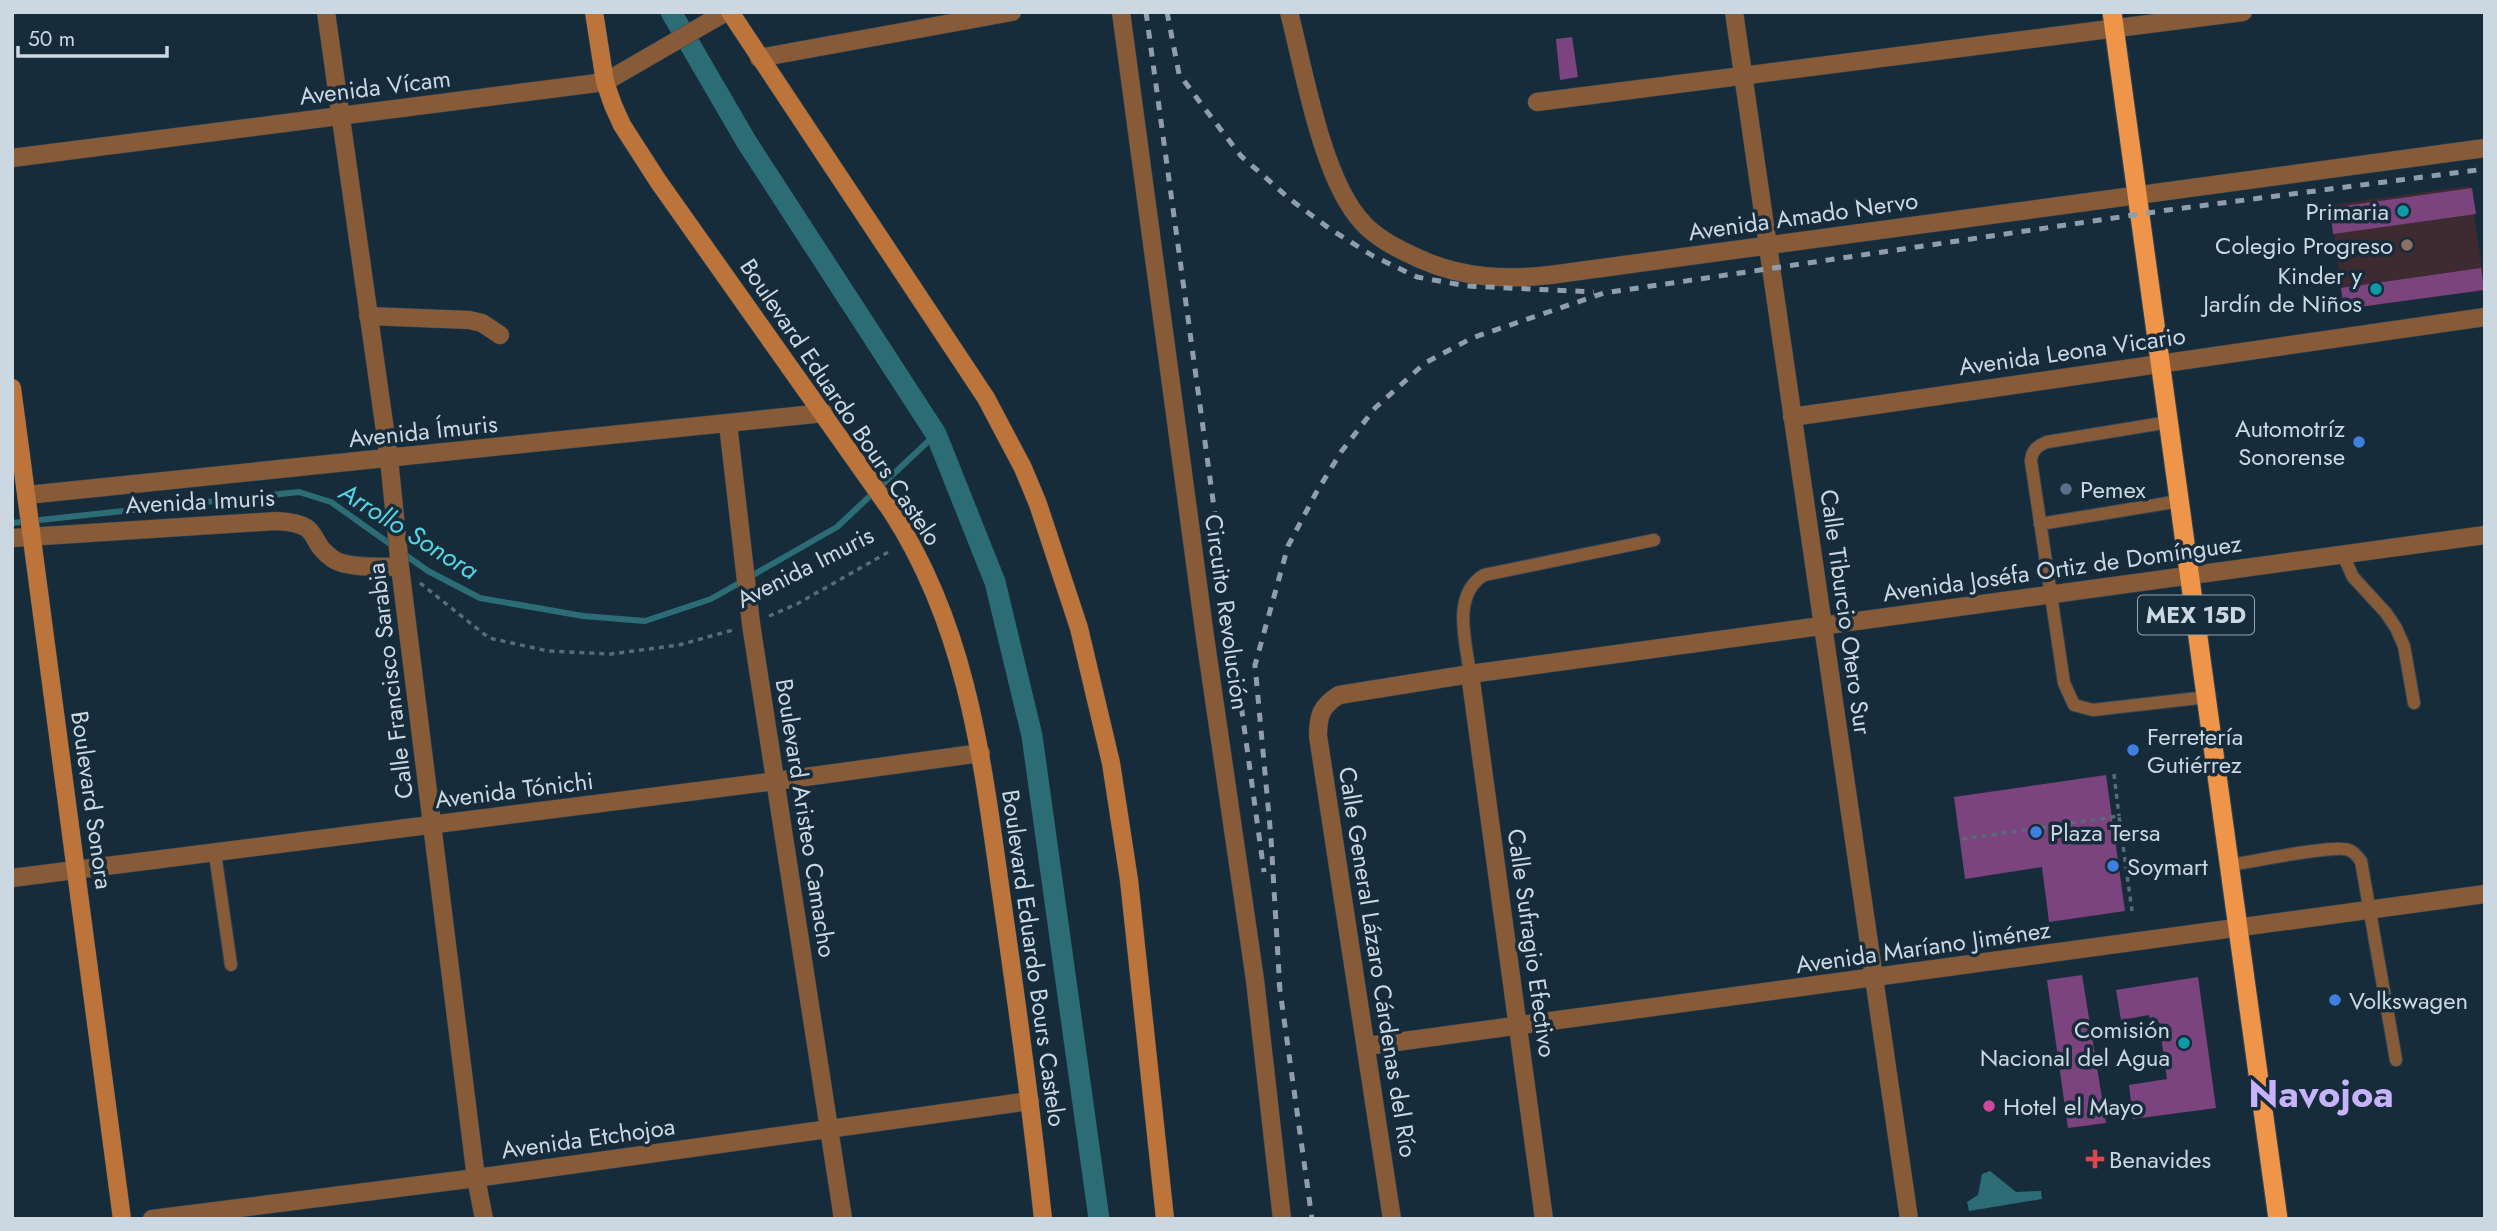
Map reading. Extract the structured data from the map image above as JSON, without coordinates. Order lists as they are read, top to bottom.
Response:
{
  "streets": {
    "highway": ["MEX 15D"],
    "main road": ["Boulevard Eduardo Bours Castelo", "Boulevard Sonora"],
    "street": [
      "Avenida Vícam",
      "Avenida Amado Nervo",
      "Avenida Leona Vicario",
      "Avenida Ímuris",
      "Avenida Imuris",
      "Avenida Joséfa Ortiz de Domínguez",
      "Circuito Revolución",
      "Calle Tiburcio Otero Sur",
      "Calle Francisco Sarabia",
      "Avenida Tónichi",
      "Boulevard Aristeo Camacho",
      "Calle Sufragio Efectivo",
      "Avenida Maríano Jiménez",
      "Calle General Lázaro Cárdenas del Río",
      "Avenida Etchojoa"
    ]
  },
  "crossings": [
    ["Avenida Vícam", "Boulevard Eduardo Bours Castelo"],
    ["Avenida Vícam", "Calle Francisco Sarabia"],
    ["Avenida Amado Nervo", "Calle Tiburcio Otero Sur"],
    ["Avenida Amado Nervo", "MEX 15D"],
    ["Avenida Leona Vicario", "Calle Tiburcio Otero Sur"],
    ["Avenida Leona Vicario", "MEX 15D"],
    ["Boulevard Eduardo Bours Castelo", "Avenida Ímuris"],
    ["Boulevard Eduardo Bours Castelo", "Avenida Imuris"],
    ["Boulevard Eduardo Bours Castelo", "Avenida Tónichi"],
    ["Boulevard Eduardo Bours Castelo", "Avenida Etchojoa"],
    ["Avenida Ímuris", "Calle Francisco Sarabia"],
    ["Avenida Ímuris", "Boulevard Sonora"],
    ["Avenida Ímuris", "Boulevard Aristeo Camacho"],
    ["Avenida Imuris", "Calle Francisco Sarabia"],
    ["Avenida Imuris", "Boulevard Sonora"],
    ["Avenida Imuris", "Boulevard Aristeo Camacho"],
    ["Avenida Joséfa Ortiz de Domínguez", "Calle Tiburcio Otero Sur"],
    ["Avenida Joséfa Ortiz de Domínguez", "MEX 15D"],
    ["Avenida Joséfa Ortiz de Domínguez", "Calle Sufragio Efectivo"],
    ["Avenida Joséfa Ortiz de Domínguez", "Calle General Lázaro Cárdenas del Río"],
    ["Calle Tiburcio Otero Sur", "Avenida Maríano Jiménez"],
    ["MEX 15D", "Avenida Maríano Jiménez"],
    ["Calle Francisco Sarabia", "Avenida Tónichi"],
    ["Calle Francisco Sarabia", "Avenida Etchojoa"],
    ["Avenida Tónichi", "Boulevard Sonora"],
    ["Avenida Tónichi", "Boulevard Aristeo Camacho"],
    ["Boulevard Aristeo Camacho", "Avenida Etchojoa"],
    ["Calle Sufragio Efectivo", "Avenida Maríano Jiménez"],
    ["Avenida Maríano Jiménez", "Calle General Lázaro Cárdenas del Río"]
  ],
  "districts": ["Navojoa"],
  "water": ["Arrollo Sonora"],
  "places": {
    "other": [
      "Primaria",
      "Colegio Progreso",
      "Kinder y Jardín de Niños",
      "Automotríz Sonorense",
      "Pemex",
      "Ferretería Gutiérrez",
      "Plaza Tersa",
      "Soymart",
      "Volkswagen",
      "Comisión Nacional del Agua",
      "Hotel el Mayo"
    ],
    "health": ["Benavides"]
  },
  "scale_bar": "50 m"
}
